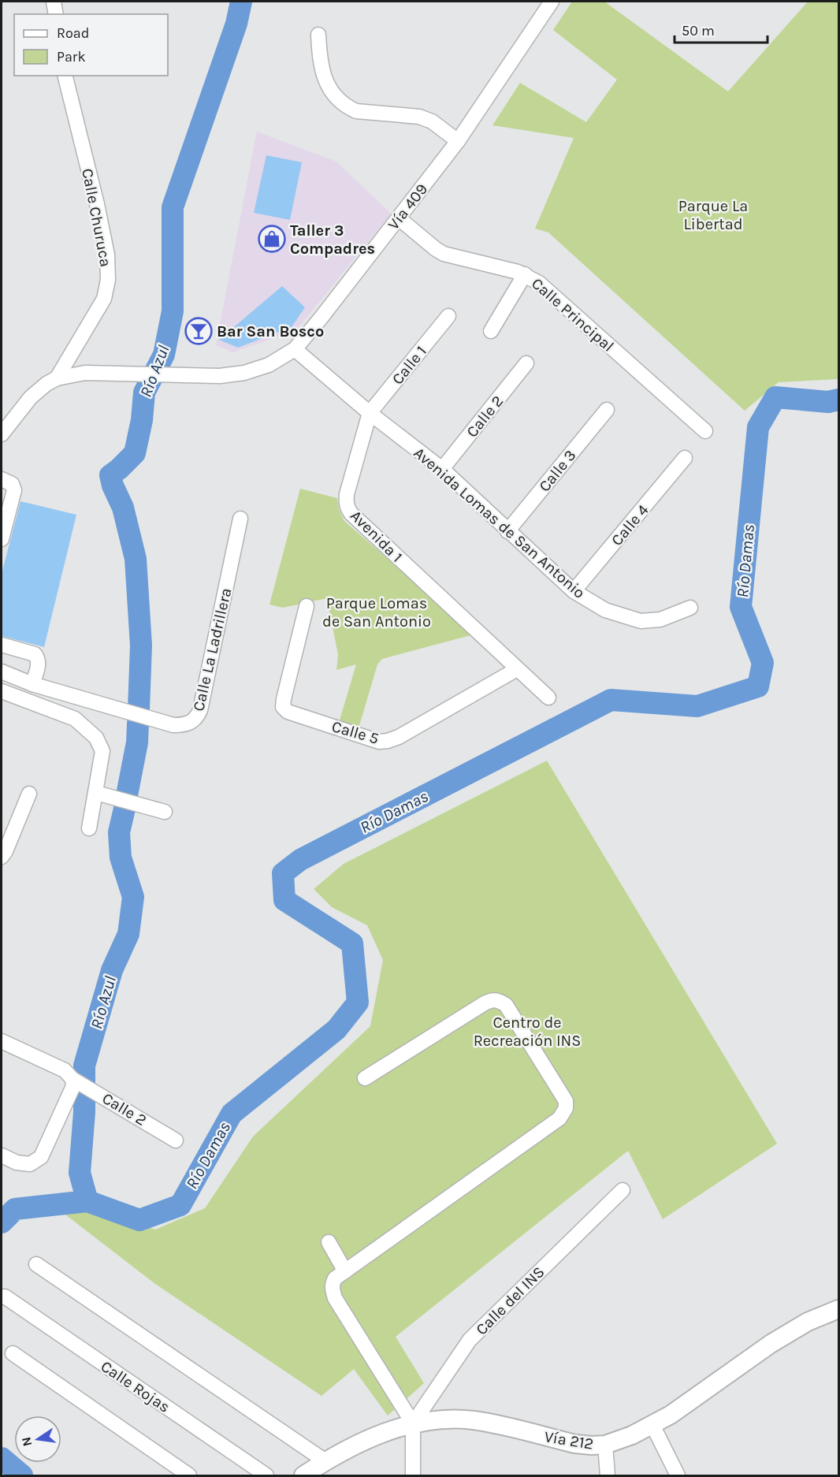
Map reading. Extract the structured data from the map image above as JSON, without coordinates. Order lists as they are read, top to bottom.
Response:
{
  "streets": {
    "main road": ["Vía 212"],
    "street": [
      "Vía 409",
      "Calle Churuca",
      "Calle Principal",
      "Calle 1",
      "Calle 2",
      "Calle 3",
      "Avenida Lomas de San Antonio",
      "Calle 4",
      "Avenida 1",
      "Calle La Ladrillera",
      "Calle 5",
      "Calle del INS",
      "Calle Rojas"
    ]
  },
  "crossings": [
    ["Vía 409", "Calle Churuca"],
    ["Vía 409", "Calle Principal"],
    ["Calle 1", "Avenida Lomas de San Antonio"],
    ["Calle 1", "Avenida 1"],
    ["Calle 2", "Avenida Lomas de San Antonio"],
    ["Calle 3", "Avenida Lomas de San Antonio"],
    ["Avenida Lomas de San Antonio", "Calle 4"],
    ["Avenida Lomas de San Antonio", "Avenida 1"],
    ["Avenida 1", "Calle 5"],
    ["Calle del INS", "Vía 212"]
  ],
  "water": ["Río Azul", "Río Damas"],
  "parks": ["Parque La Libertad", "Parque Lomas de San Antonio", "Centro de Recreación INS"],
  "places": {
    "shop": ["Taller 3 Compadres"],
    "bar": ["Bar San Bosco"]
  },
  "legend": ["Road", "Park"],
  "scale_bar": "50 m",
  "north": "left"
}
